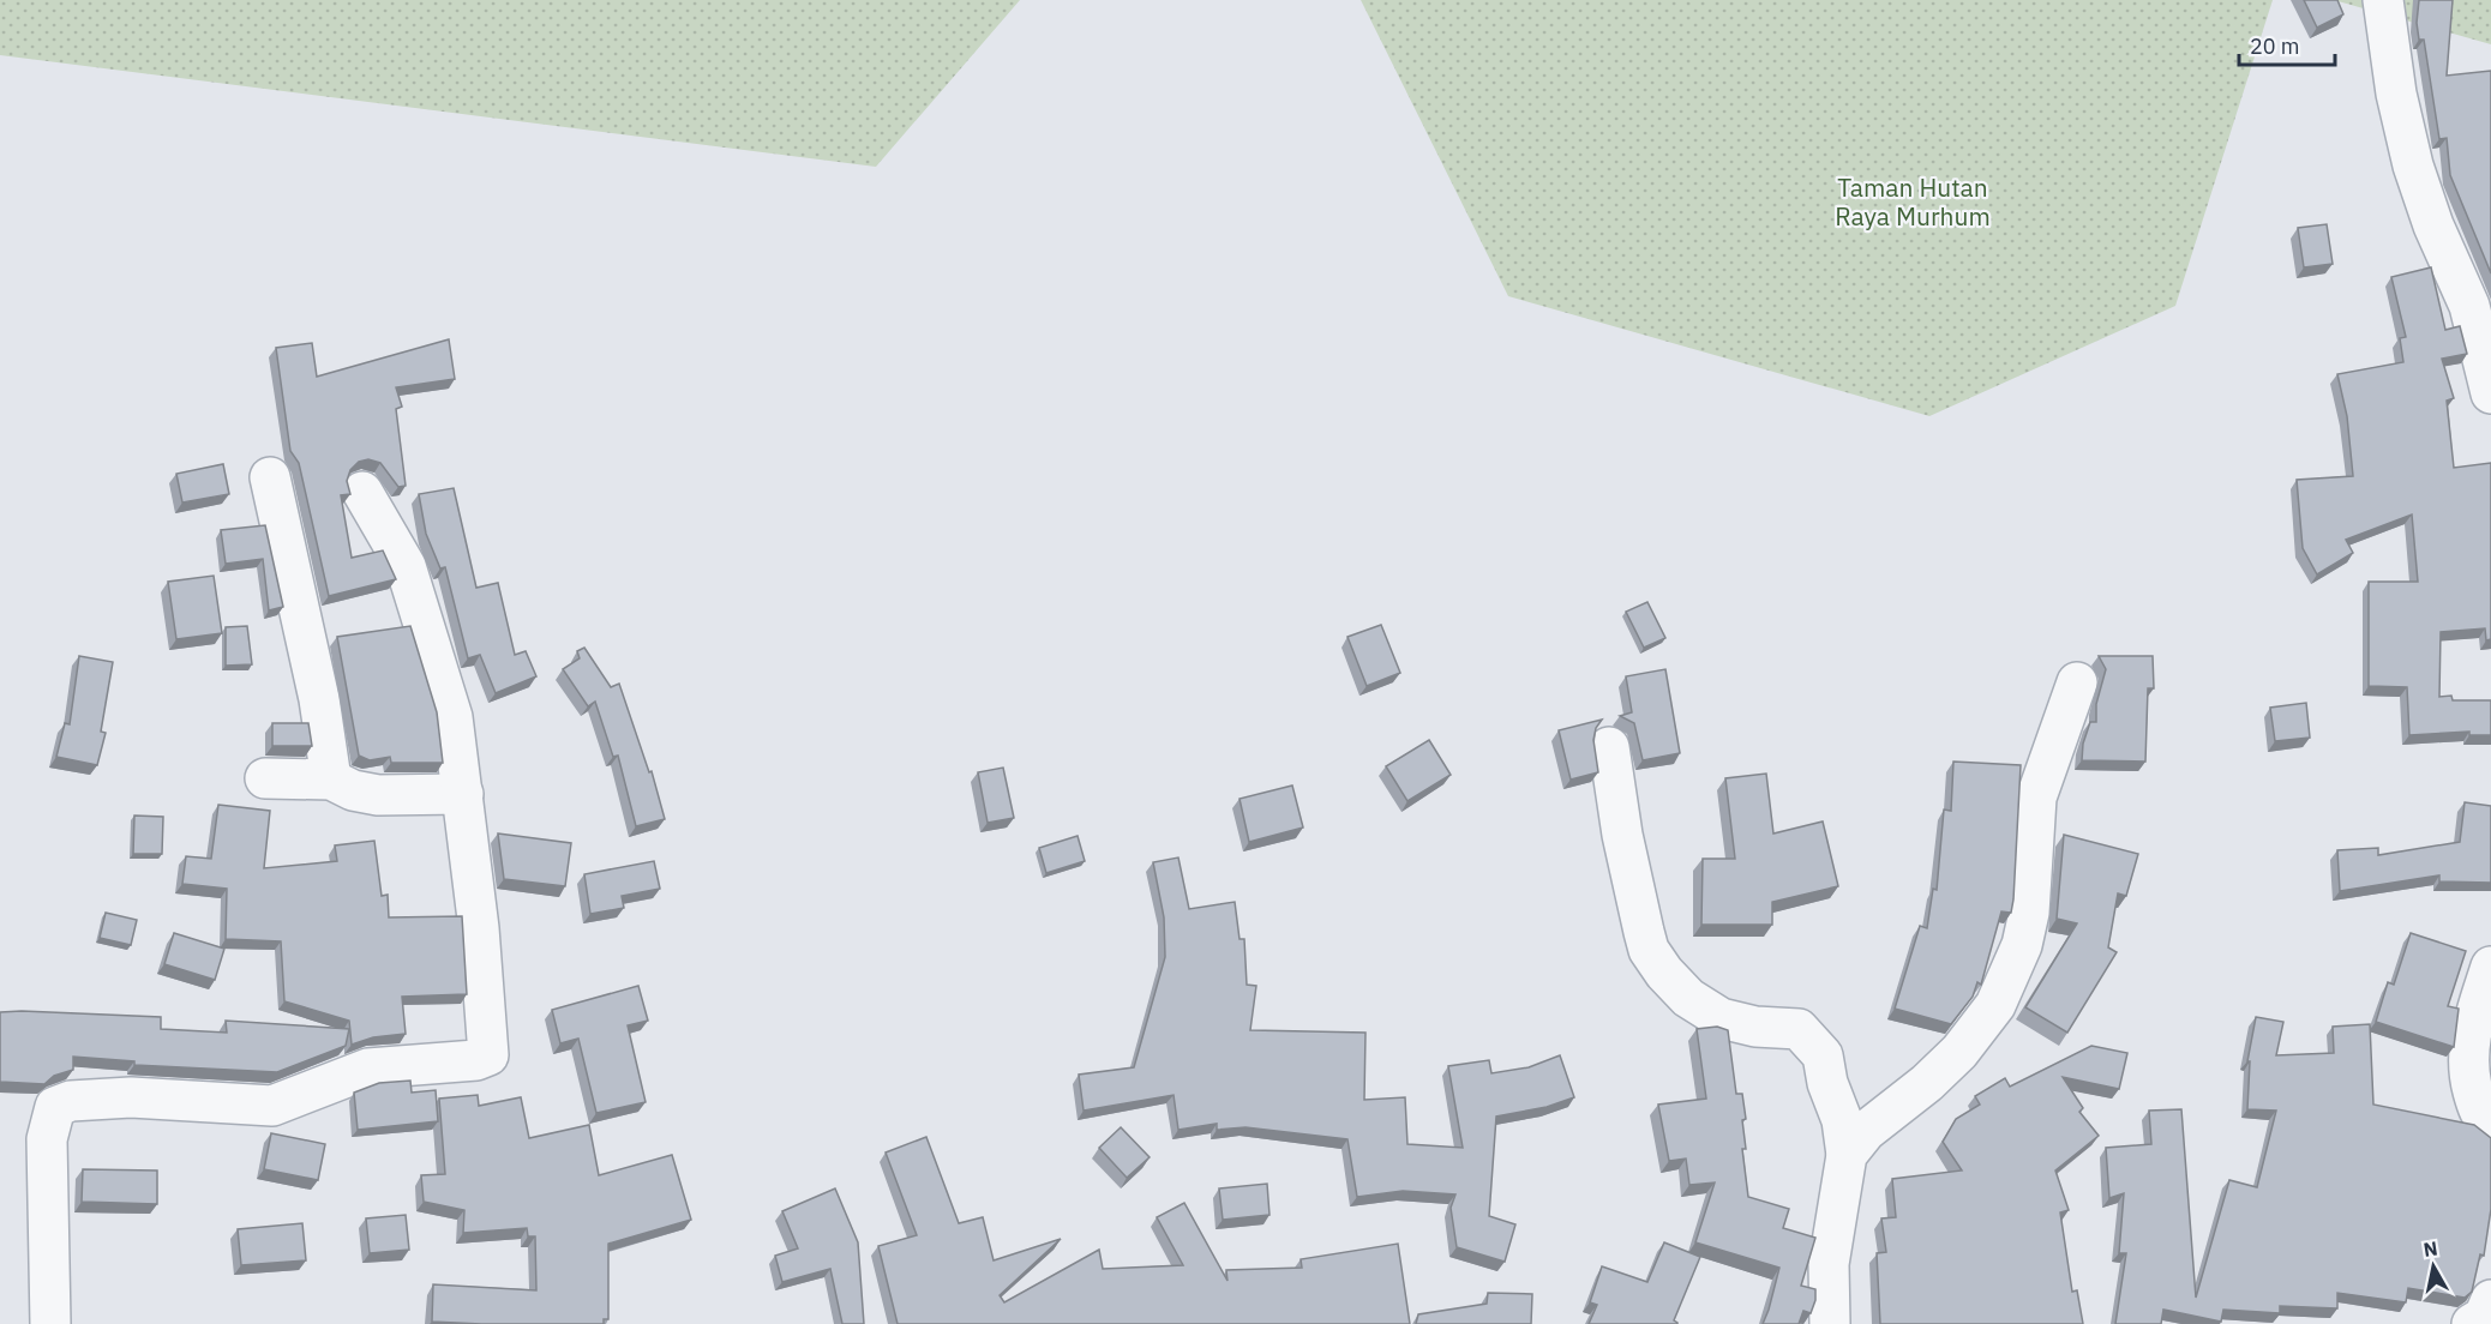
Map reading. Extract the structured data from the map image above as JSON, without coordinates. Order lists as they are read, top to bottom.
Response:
{
  "parks": ["Taman Hutan Raya Murhum"],
  "scale_bar": "20 m",
  "north": "top"
}
